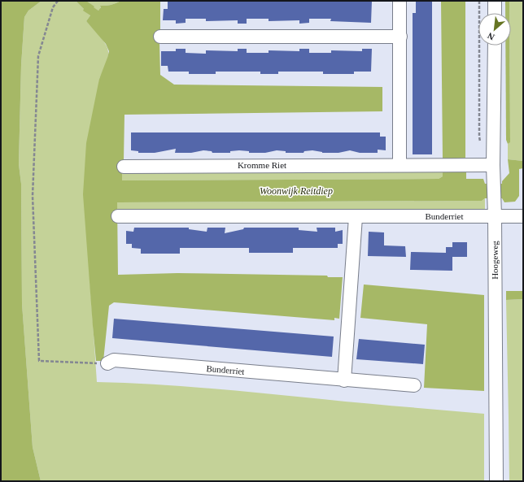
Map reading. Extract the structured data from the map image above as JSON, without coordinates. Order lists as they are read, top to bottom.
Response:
{
  "streets": {
    "street": ["Kromme Riet", "Bunderriet", "Hoogeweg"]
  },
  "crossings": [
    ["Kromme Riet", "Hoogeweg"],
    ["Bunderriet", "Hoogeweg"]
  ],
  "water": ["Woonwijk Reitdiep"],
  "north": "bottom left"
}
